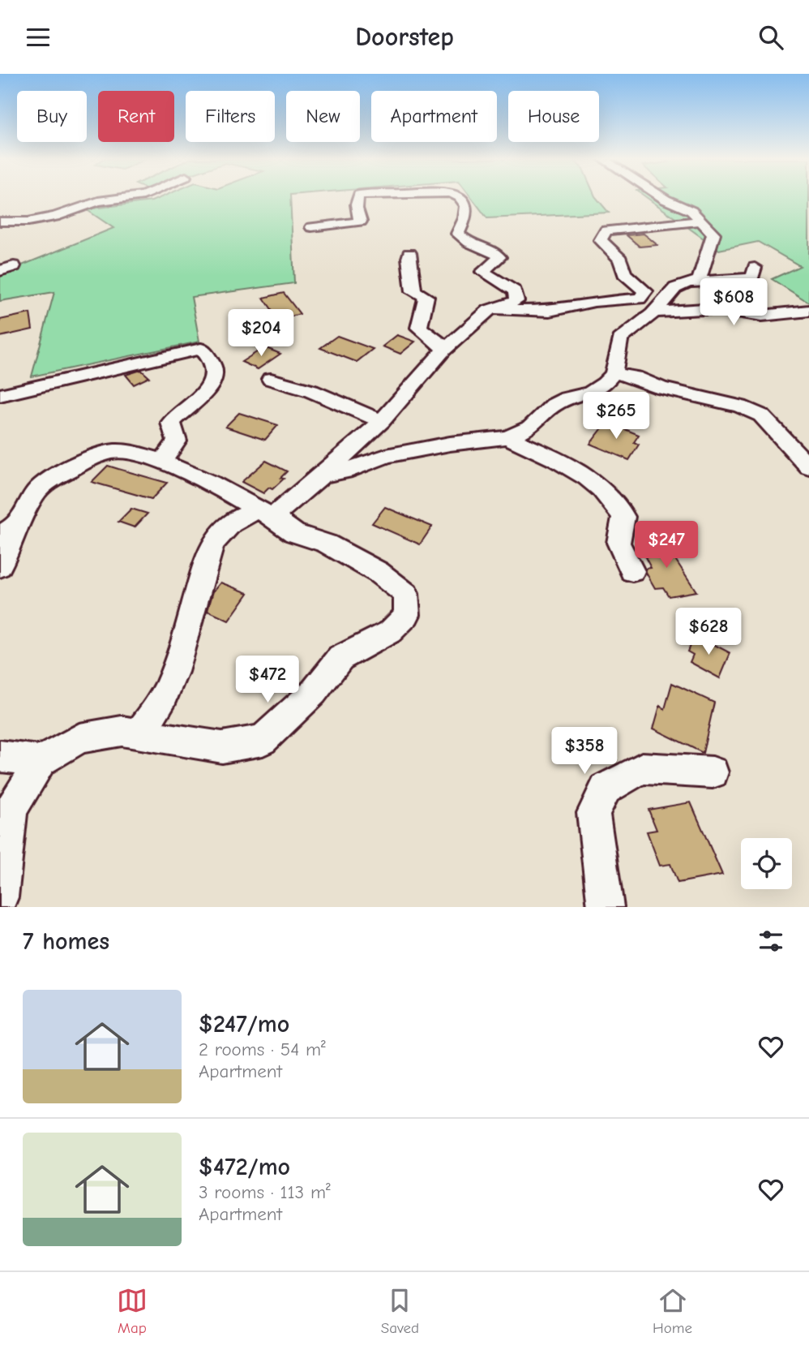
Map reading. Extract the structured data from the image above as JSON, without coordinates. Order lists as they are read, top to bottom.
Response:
{
  "page": {
    "header": "Doorstep",
    "chip": [
      "Buy",
      "Rent",
      "Filters",
      "New",
      "Apartment",
      "House"
    ],
    "price": [
      "$608",
      "$204",
      "$265",
      "$247",
      "$628",
      "$472",
      "$358"
    ],
    "heading": "7 homes",
    "list": [
      {
        "name": "$247/mo",
        "note": "2 rooms · 54 m² · Apartment"
      },
      {
        "name": "$472/mo",
        "note": "3 rooms · 113 m² · Apartment"
      }
    ],
    "tabs": ["Map", "Saved", "Home"]
  }
}
